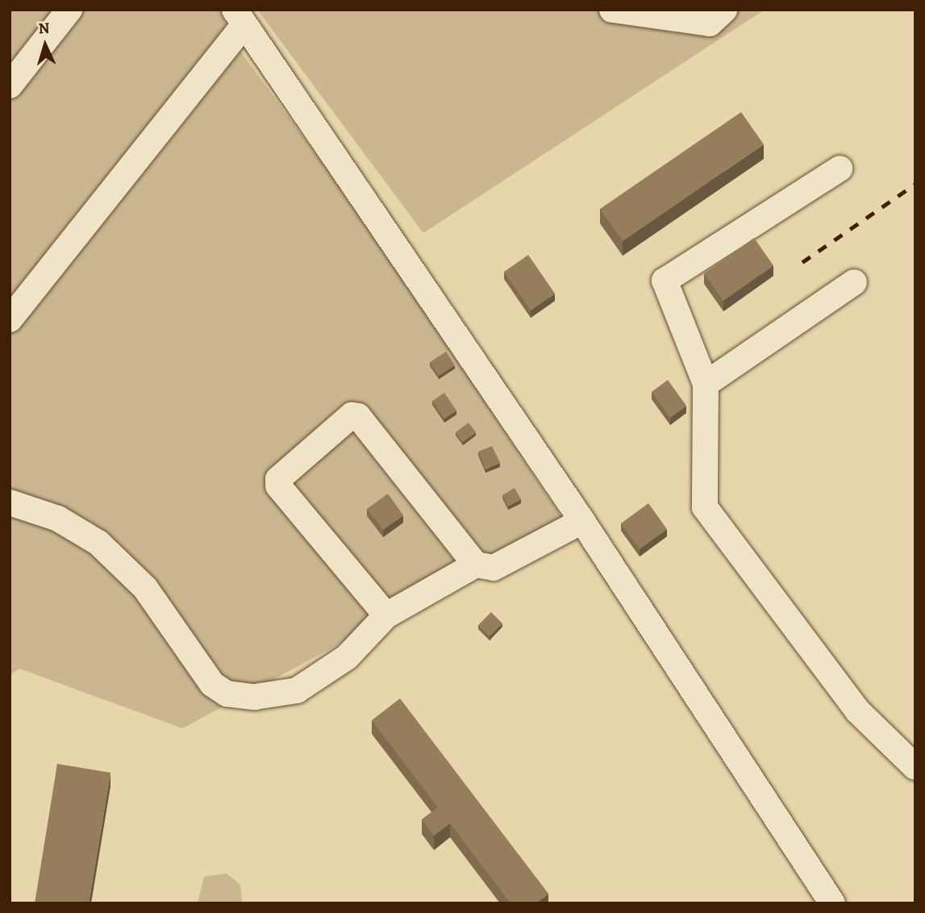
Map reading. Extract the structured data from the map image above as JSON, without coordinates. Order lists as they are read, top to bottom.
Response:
{
  "north": "top"
}
